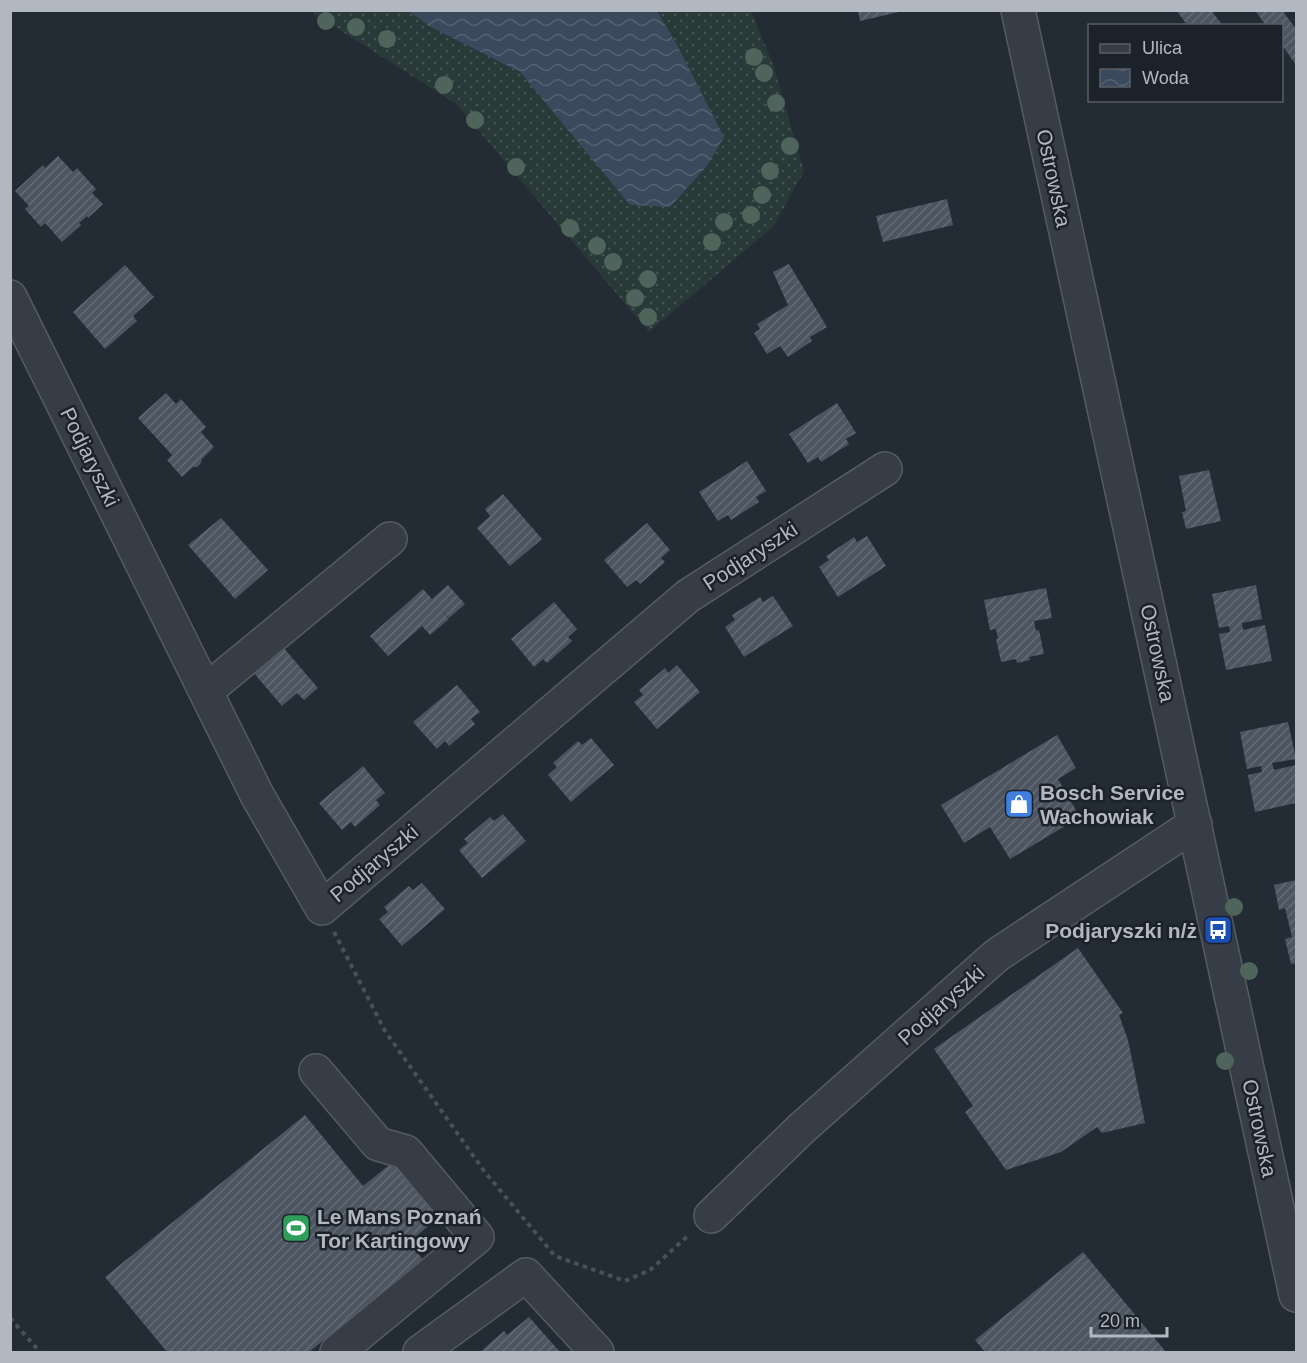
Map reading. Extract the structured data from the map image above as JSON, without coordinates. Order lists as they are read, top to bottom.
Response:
{
  "streets": {
    "street": ["Ostrowska", "Podjaryszki"]
  },
  "crossings": [
    ["Ostrowska", "Podjaryszki"]
  ],
  "places": {
    "shop": ["Bosch Service Wachowiak"],
    "bus stop": ["Podjaryszki n/ż"],
    "sports": ["Le Mans Poznań Tor Kartingowy"]
  },
  "legend": ["Ulica", "Woda"],
  "scale_bar": "20 m"
}
